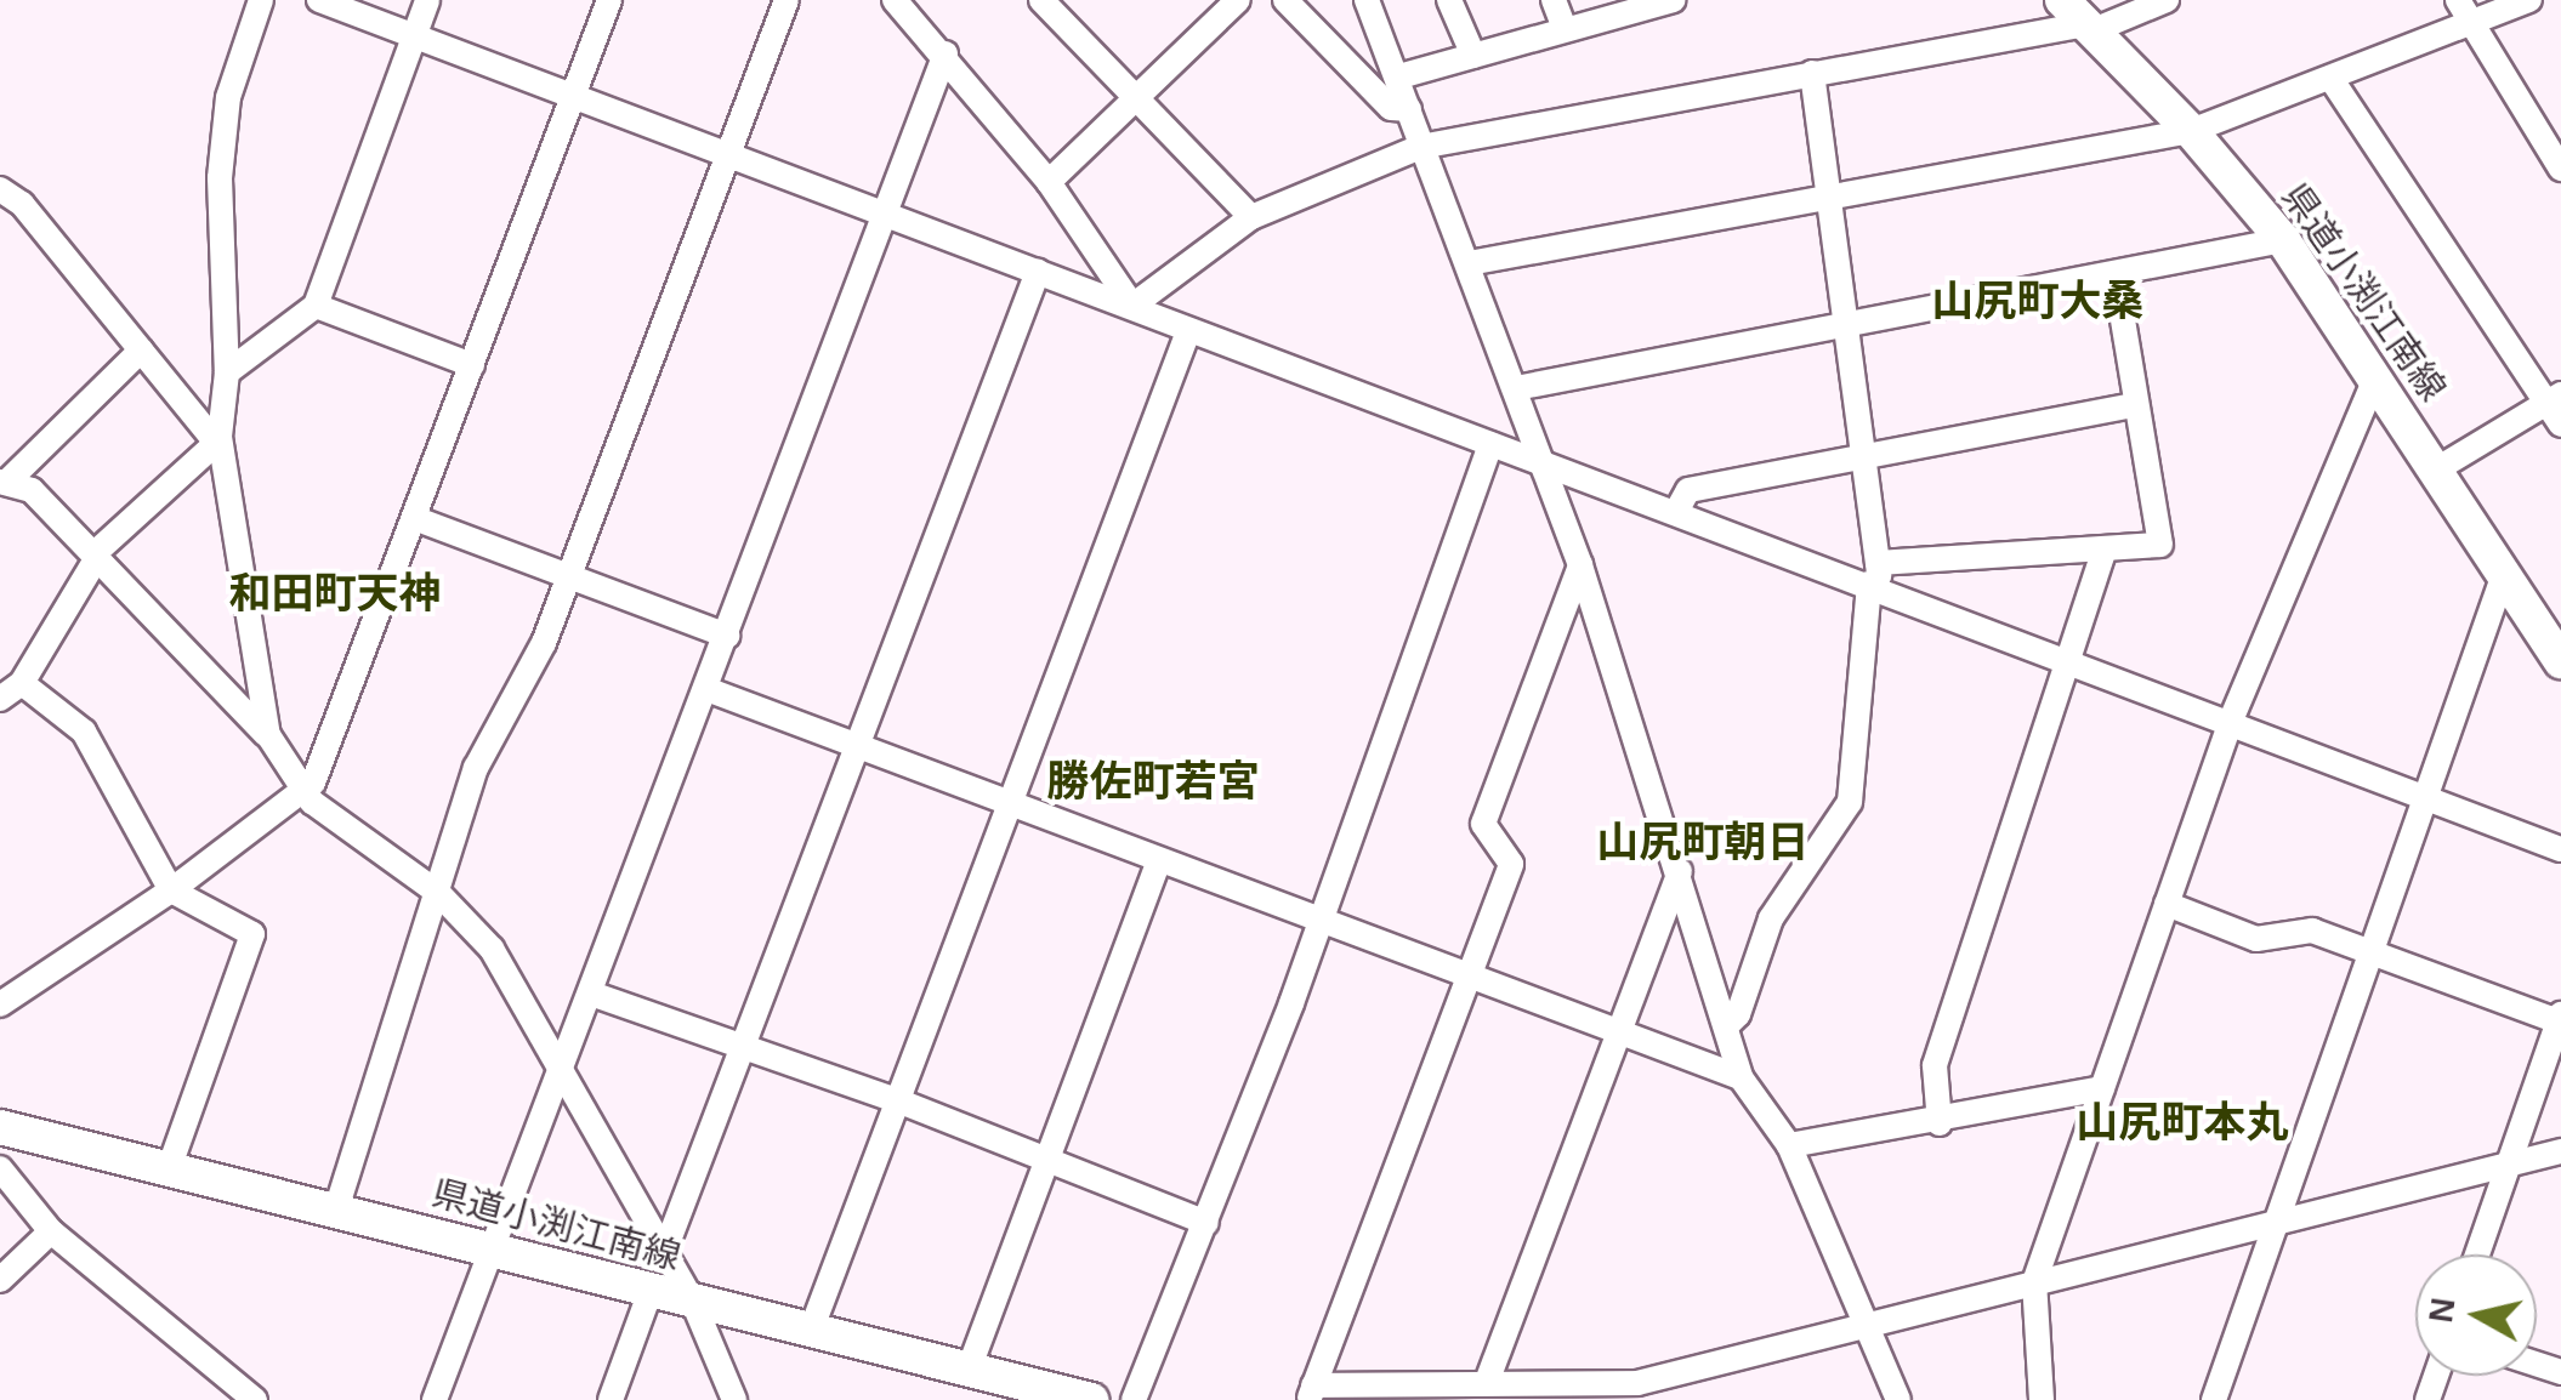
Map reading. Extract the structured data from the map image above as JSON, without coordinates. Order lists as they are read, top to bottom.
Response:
{
  "streets": {
    "main road": ["県道小渕江南線"]
  },
  "districts": [
    "山尻町大桑",
    "和田町天神",
    "勝佐町若宮",
    "山尻町朝日",
    "山尻町本丸"
  ],
  "north": "left"
}
